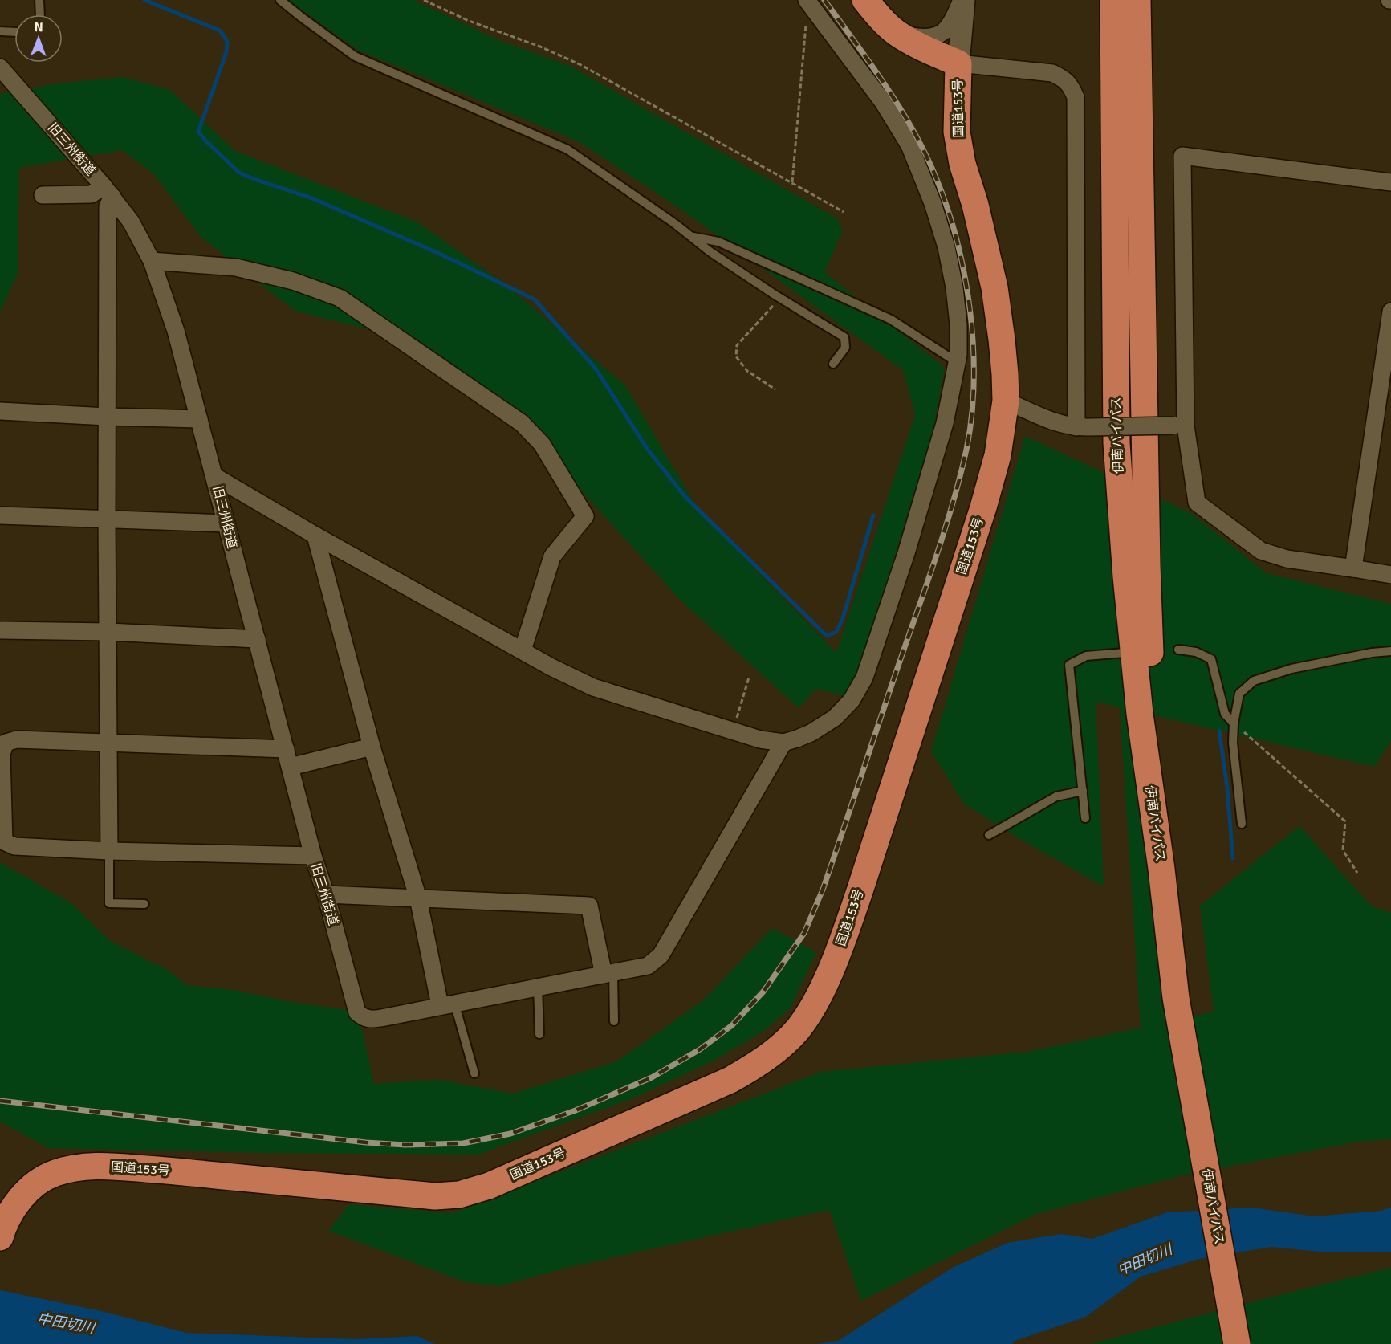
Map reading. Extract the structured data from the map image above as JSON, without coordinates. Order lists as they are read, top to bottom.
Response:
{
  "streets": {
    "highway": ["国道153号", "伊南バイパス"],
    "street": ["旧三州街道"]
  },
  "water": ["中田切川"],
  "north": "top"
}
